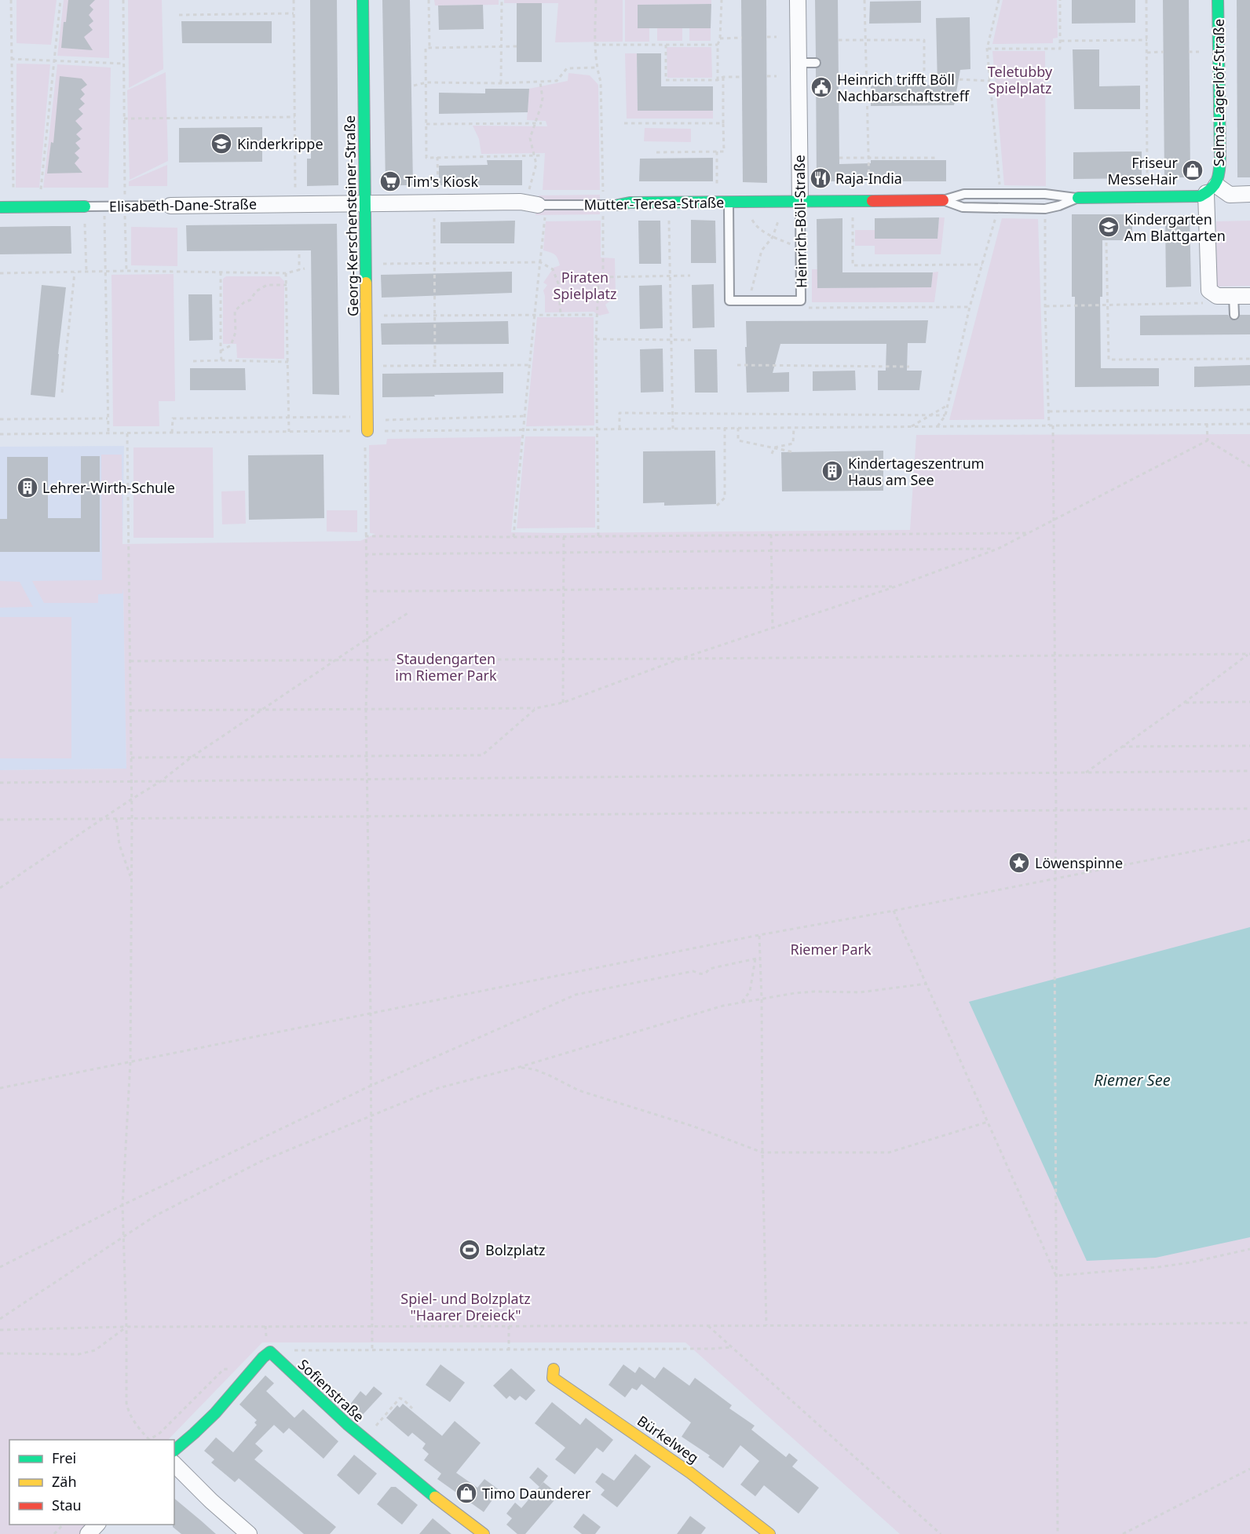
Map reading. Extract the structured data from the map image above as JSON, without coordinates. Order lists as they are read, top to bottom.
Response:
{
  "streets": {
    "street": [
      "Selma-Lagerlöf-Straße",
      "Mutter-Teresa-Straße",
      "Elisabeth-Dane-Straße",
      "Georg-Kerschensteiner-Straße",
      "Heinrich-Böll-Straße",
      "Sofienstraße",
      "Bürkelweg"
    ]
  },
  "crossings": [
    ["Selma-Lagerlöf-Straße", "Mutter-Teresa-Straße"],
    ["Mutter-Teresa-Straße", "Elisabeth-Dane-Straße"],
    ["Mutter-Teresa-Straße", "Georg-Kerschensteiner-Straße"],
    ["Mutter-Teresa-Straße", "Heinrich-Böll-Straße"],
    ["Elisabeth-Dane-Straße", "Georg-Kerschensteiner-Straße"]
  ],
  "water": ["Riemer See"],
  "parks": [
    "Teletubby Spielplatz",
    "Piraten Spielplatz",
    "Staudengarten im Riemer Park",
    "Riemer Park",
    "Spiel- und Bolzplatz \"Haarer Dreieck\""
  ],
  "places": {
    "public building": ["Heinrich trifft Böll Nachbarschaftstreff"],
    "school or university": ["Kinderkrippe", "Kindergarten Am Blattgarten"],
    "shop": ["Friseur MesseHair", "Timo Daunderer"],
    "restaurant": ["Raja-India"],
    "supermarket": ["Tim's Kiosk"],
    "building": ["Kindertageszentrum Haus am See", "Lehrer-Wirth-Schule"],
    "place": ["Löwenspinne"],
    "sports": ["Bolzplatz"]
  },
  "legend": ["Frei", "Zäh", "Stau"]
}
